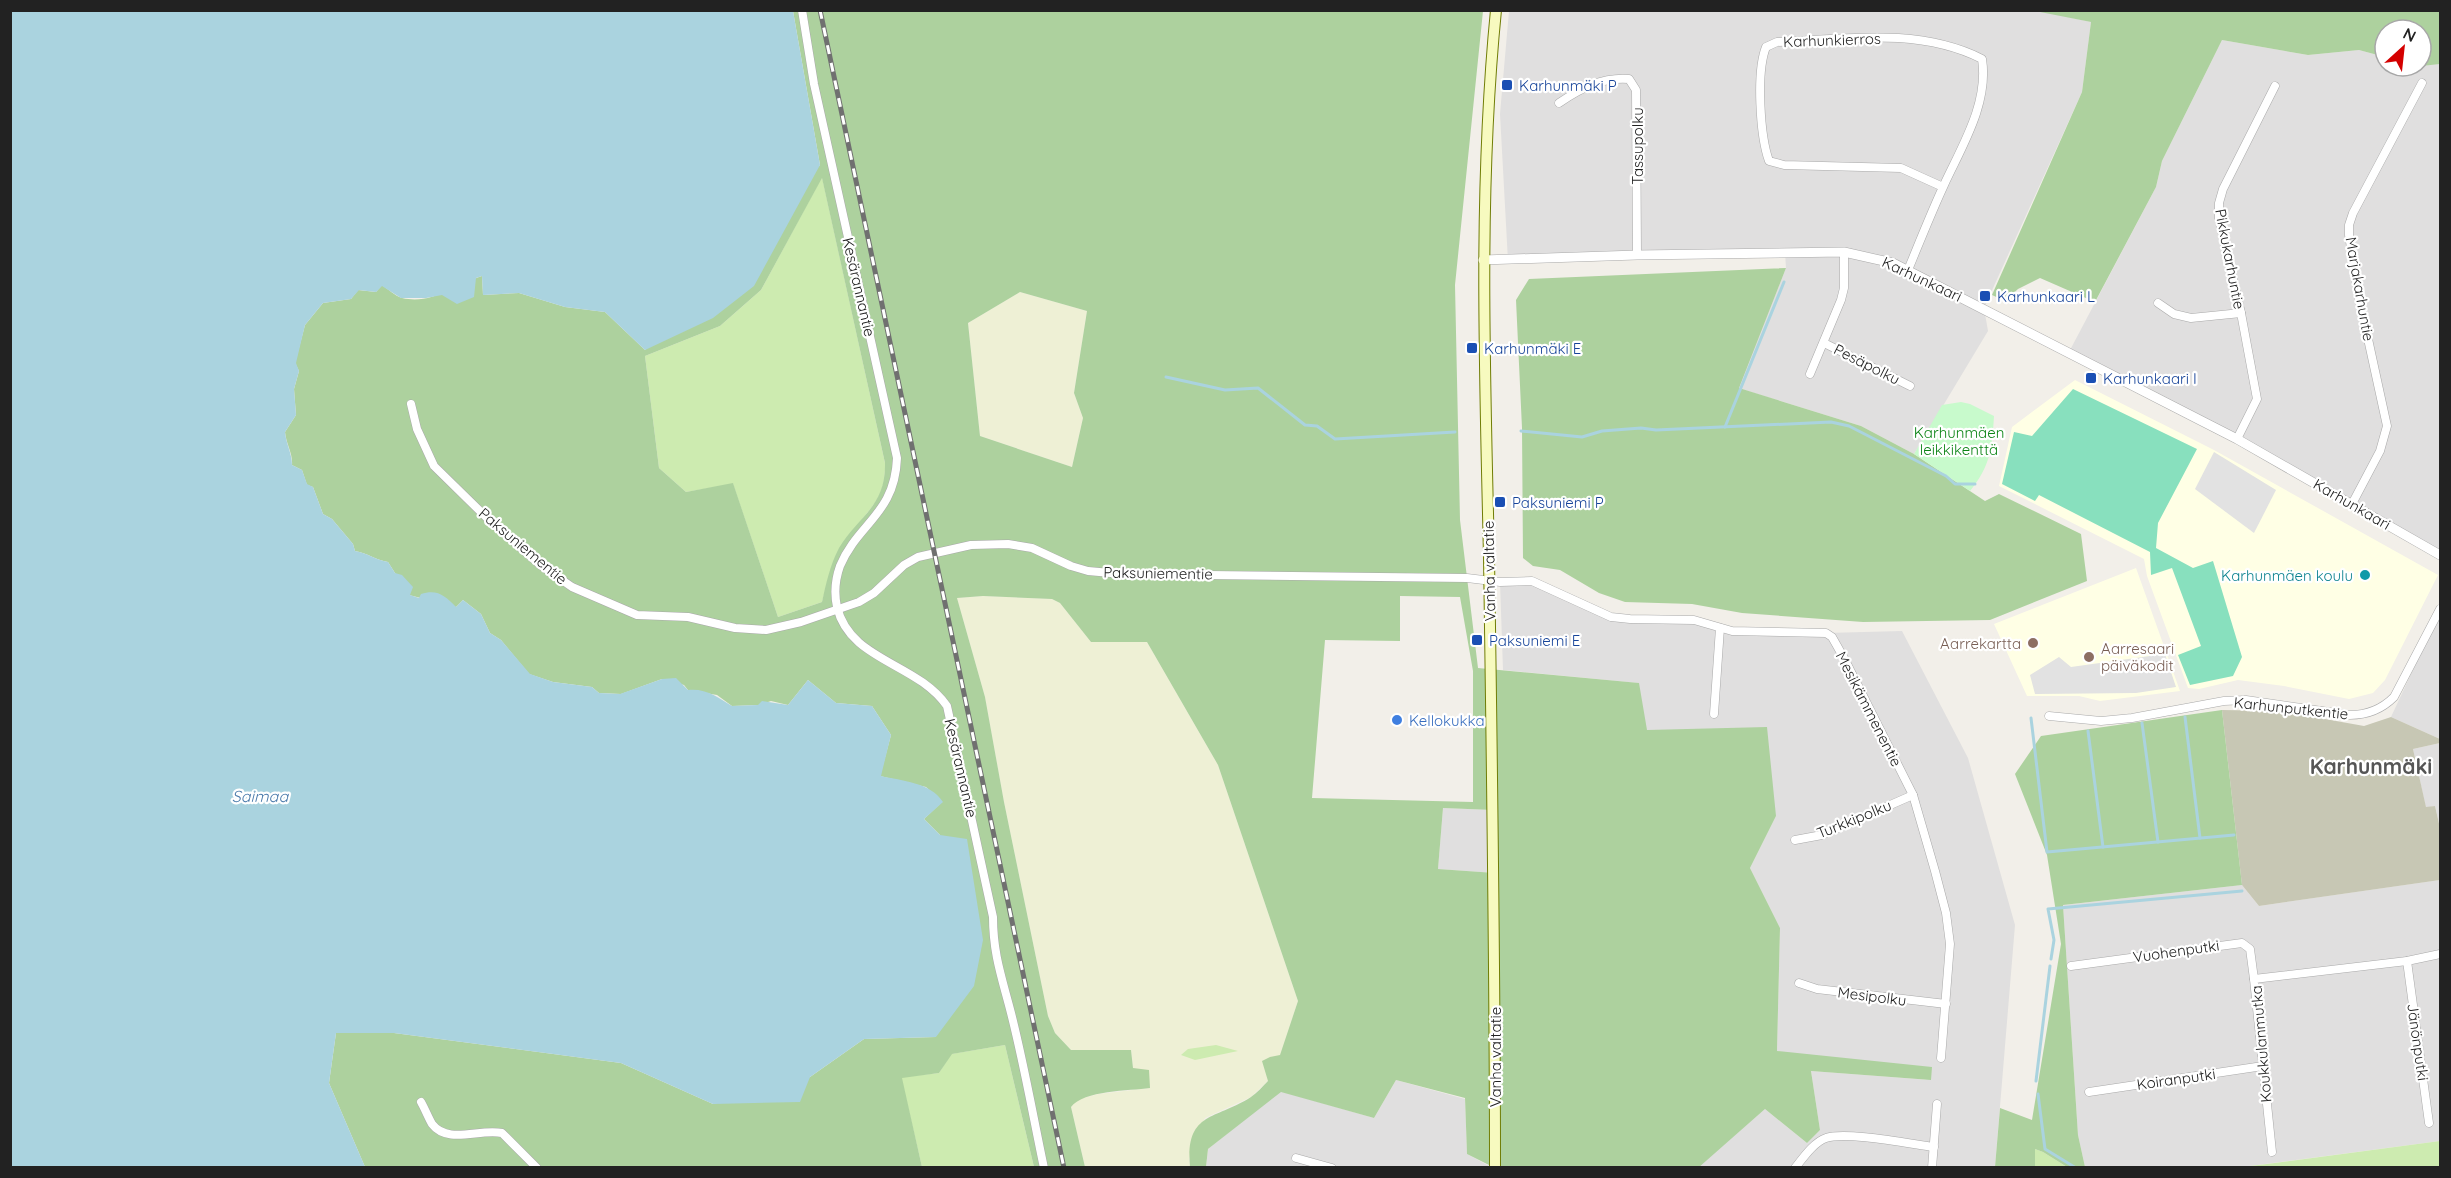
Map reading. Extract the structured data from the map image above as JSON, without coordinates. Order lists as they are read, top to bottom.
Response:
{
  "streets": {
    "main road": ["Vanha valtatie"],
    "street": [
      "Karhunkierros",
      "Tassupolku",
      "Pikkukarhuntie",
      "Karhunkaari",
      "Kesärannantie",
      "Marjakarhuntie",
      "Pesäpolku",
      "Paksuniementie",
      "Karhunputkentie",
      "Mesikämmenentie",
      "Turkkipolku",
      "Vuohenputki",
      "Mesipolku",
      "Jänönputki",
      "Koukkulanmutka",
      "Koiranputki"
    ]
  },
  "crossings": [
    ["Karhunkierros", "Karhunkaari"],
    ["Tassupolku", "Karhunkaari"],
    ["Pikkukarhuntie", "Karhunkaari"],
    ["Karhunkaari", "Marjakarhuntie"],
    ["Karhunkaari", "Vanha valtatie"],
    ["Kesärannantie", "Paksuniementie"],
    ["Paksuniementie", "Vanha valtatie"],
    ["Paksuniementie", "Mesikämmenentie"],
    ["Vanha valtatie", "Mesikämmenentie"],
    ["Mesikämmenentie", "Turkkipolku"],
    ["Mesikämmenentie", "Mesipolku"],
    ["Vuohenputki", "Koukkulanmutka"],
    ["Jänönputki", "Koukkulanmutka"],
    ["Koukkulanmutka", "Koiranputki"]
  ],
  "districts": ["Karhunmäki"],
  "water": ["Saimaa"],
  "parks": ["Karhunmäen leikkikenttä"],
  "places": {
    "transit": [
      "Karhunmäki P",
      "Karhunkaari L",
      "Karhunmäki E",
      "Karhunkaari I",
      "Paksuniemi P",
      "Paksuniemi E"
    ],
    "other": [
      "Karhunmäen koulu",
      "Aarrekartta",
      "Aarresaari päiväkodit",
      "Kellokukka"
    ]
  },
  "north": "top right"
}
